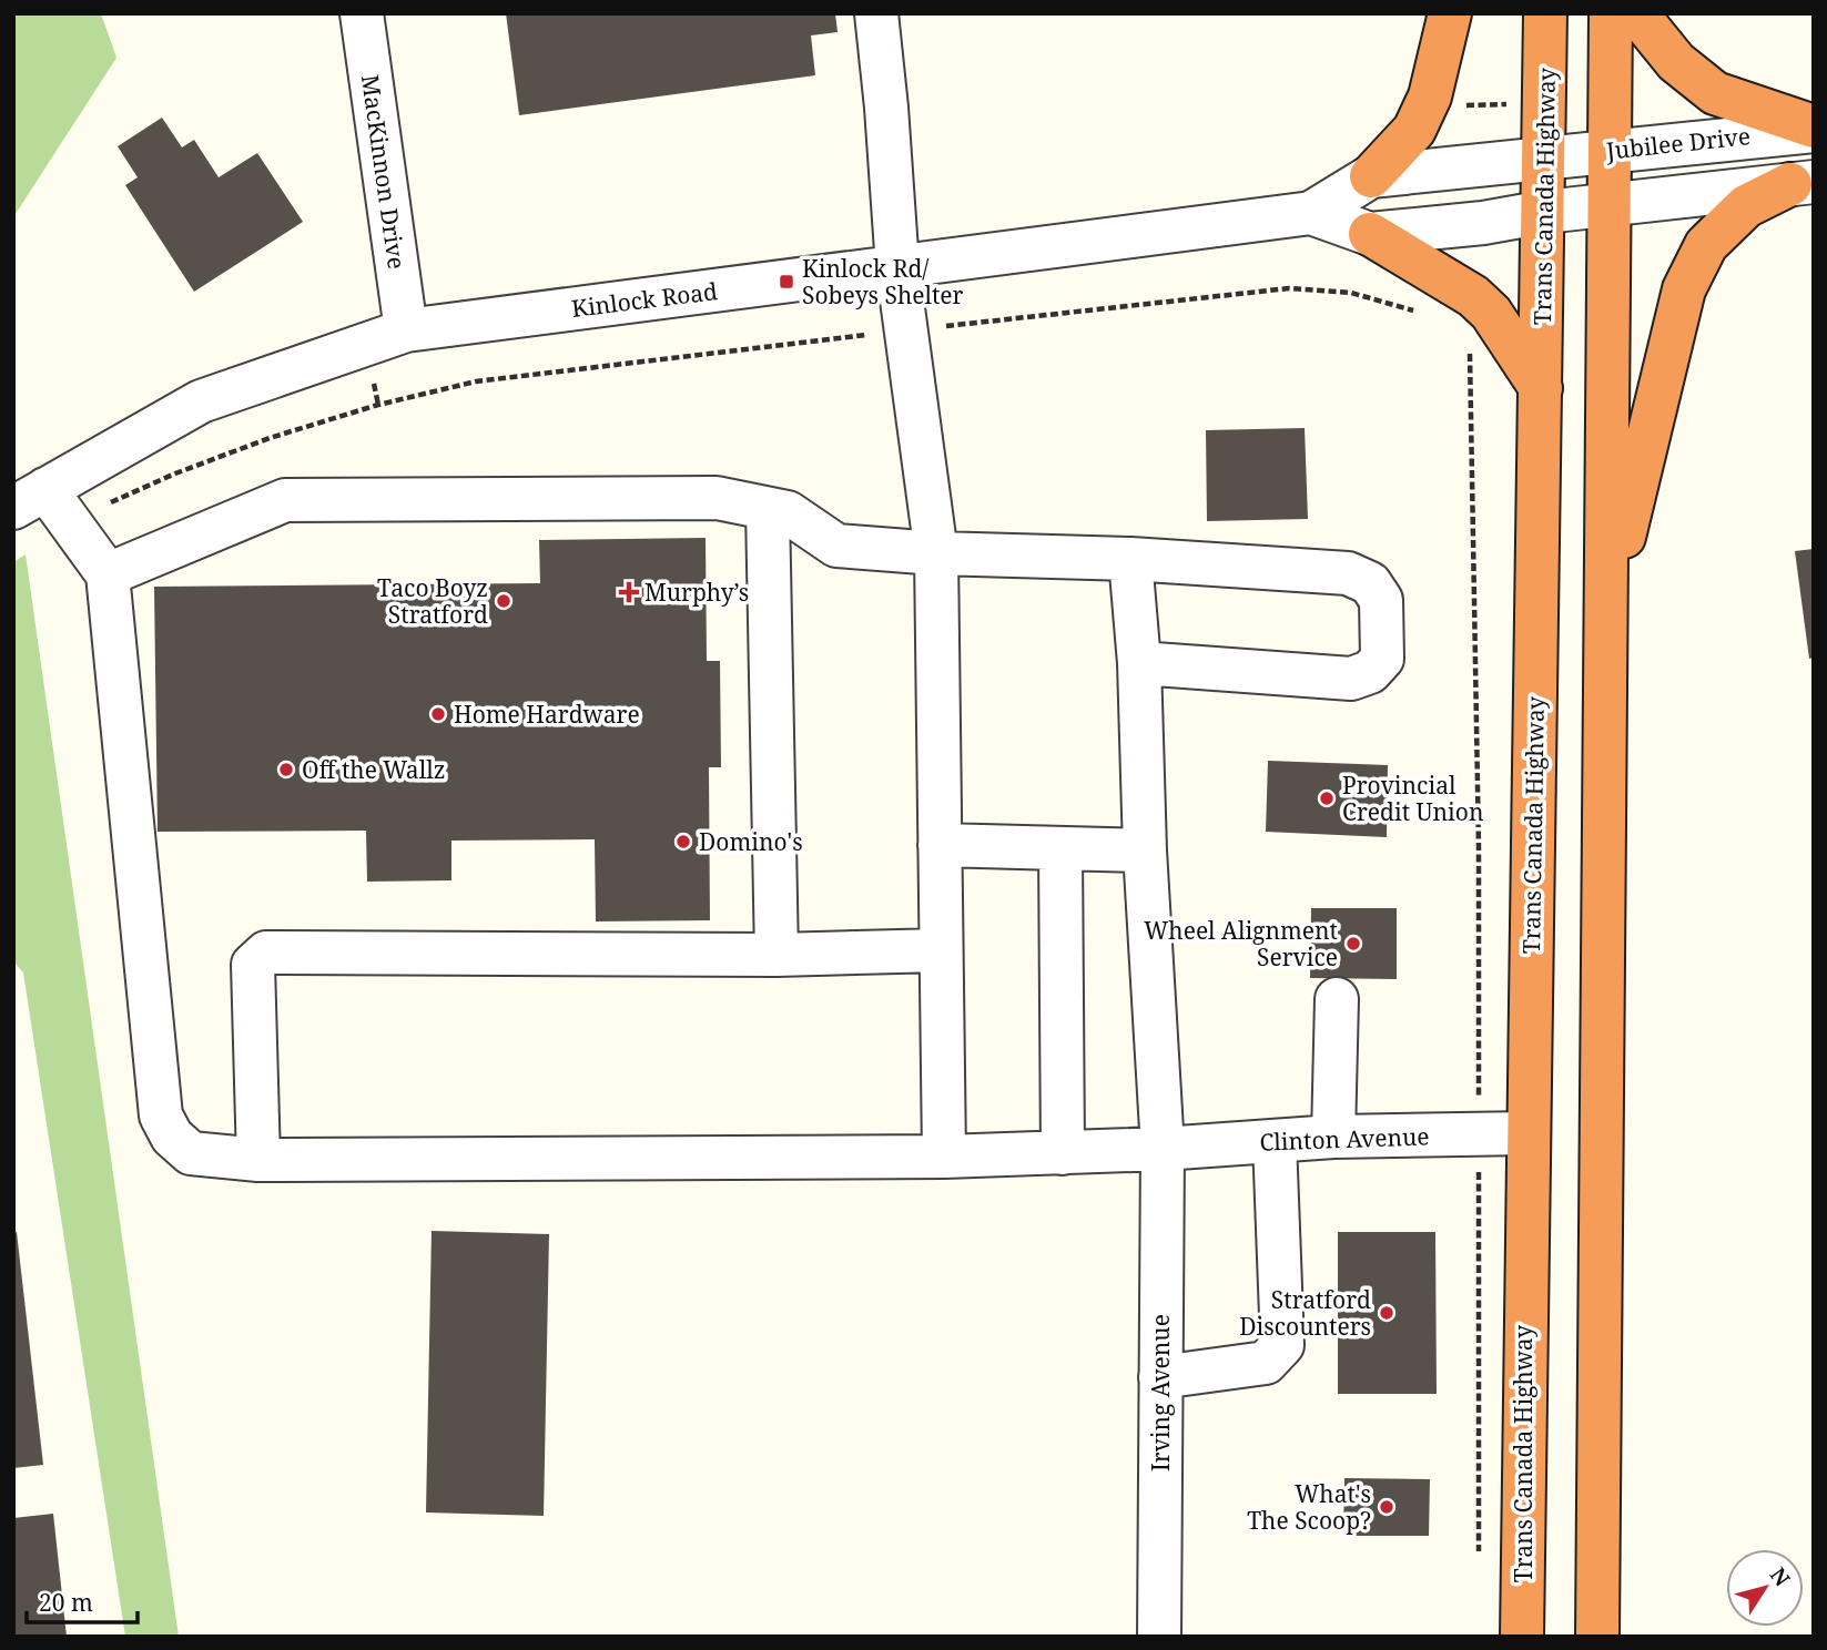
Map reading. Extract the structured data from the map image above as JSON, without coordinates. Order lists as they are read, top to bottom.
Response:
{
  "streets": {
    "highway": ["Trans Canada Highway"],
    "street": [
      "Jubilee Drive",
      "MacKinnon Drive",
      "Kinlock Road",
      "Clinton Avenue",
      "Irving Avenue"
    ]
  },
  "crossings": [
    ["Jubilee Drive", "Trans Canada Highway"],
    ["Jubilee Drive", "Kinlock Road"],
    ["MacKinnon Drive", "Kinlock Road"],
    ["Trans Canada Highway", "Kinlock Road"],
    ["Trans Canada Highway", "Clinton Avenue"],
    ["Clinton Avenue", "Irving Avenue"]
  ],
  "places": {
    "transit": ["Kinlock Rd/ Sobeys Shelter"],
    "health": ["Murphy’s"],
    "other": [
      "Taco Boyz Stratford",
      "Home Hardware",
      "Off the Wallz",
      "Provincial Credit Union",
      "Domino's",
      "Wheel Alignment Service",
      "Stratford Discounters",
      "What's The Scoop?"
    ]
  },
  "scale_bar": "20 m",
  "north": "top right"
}
